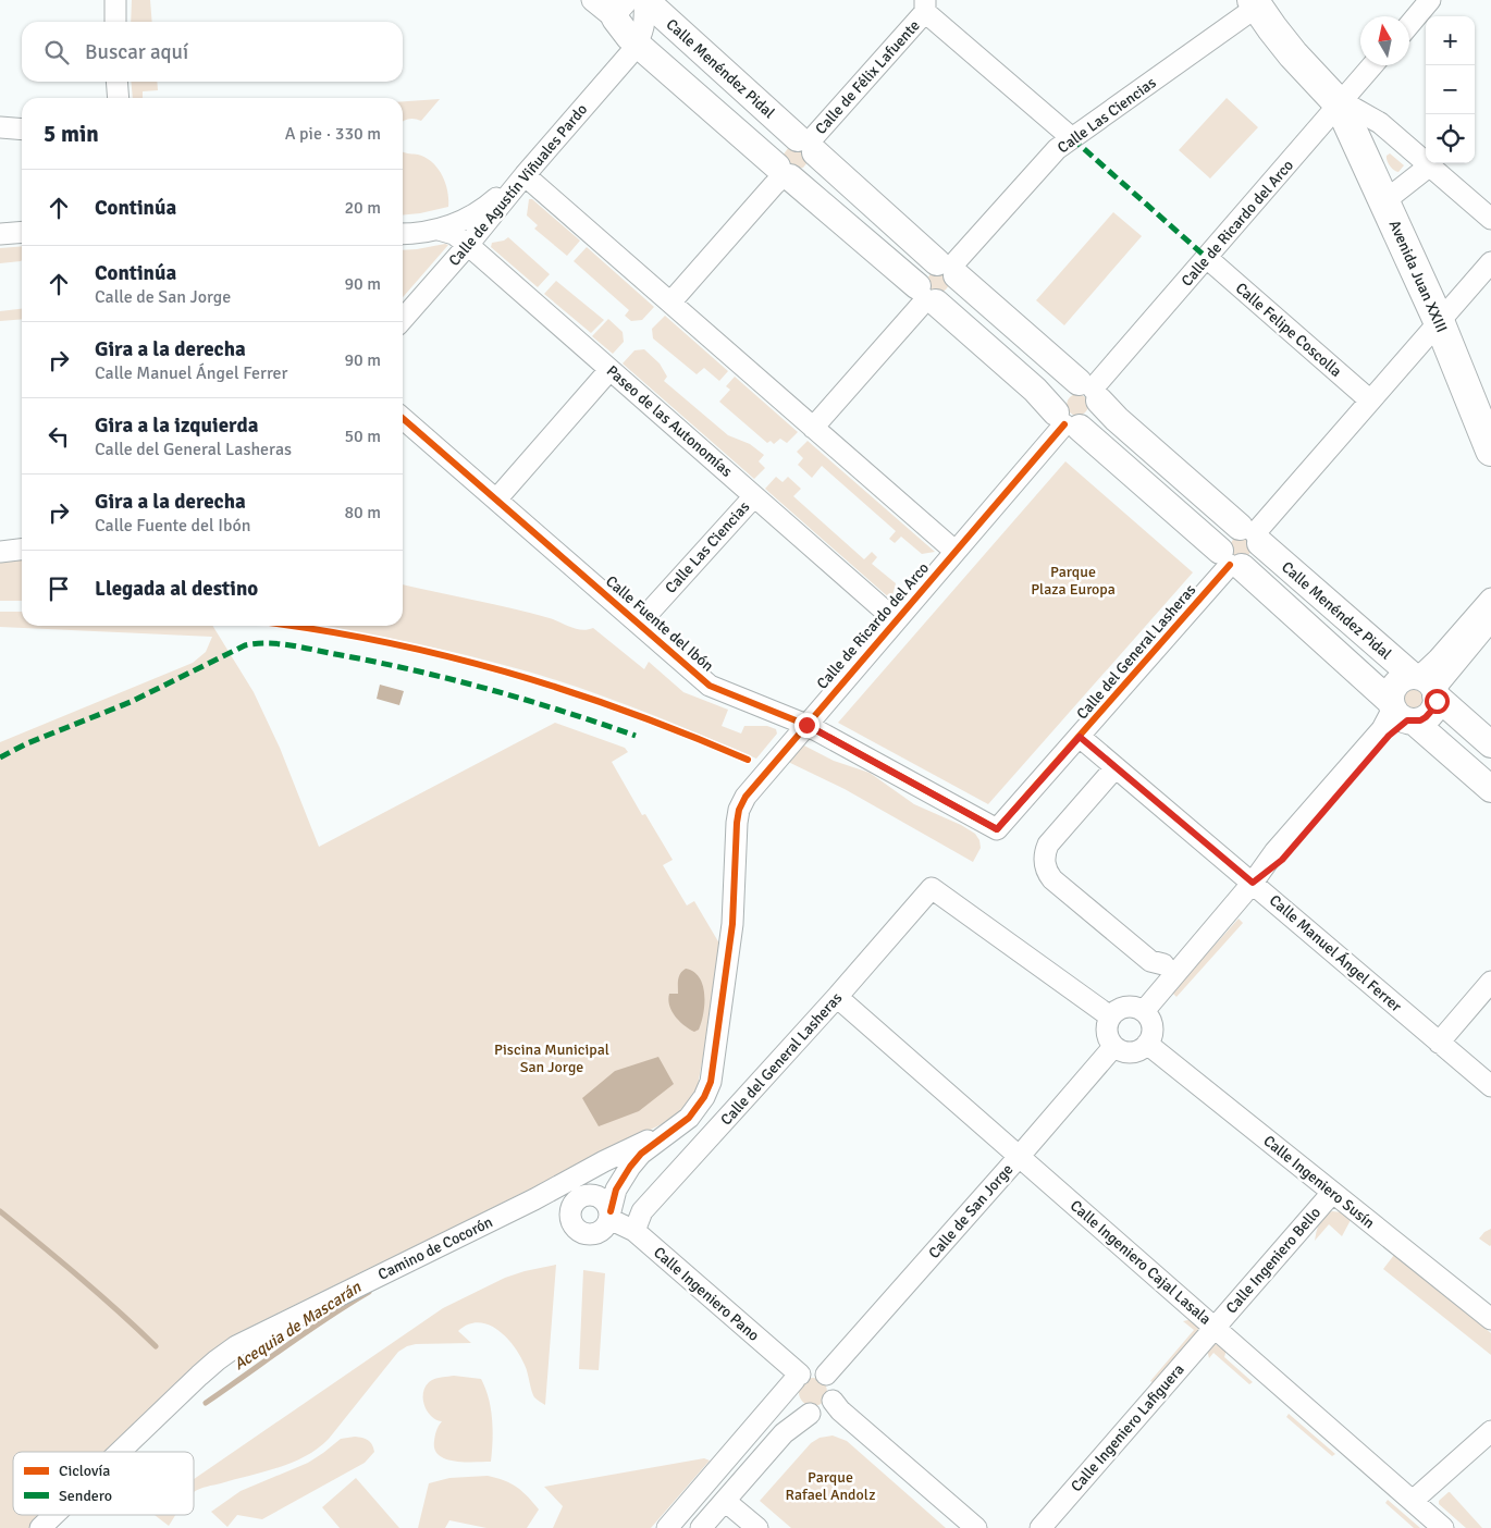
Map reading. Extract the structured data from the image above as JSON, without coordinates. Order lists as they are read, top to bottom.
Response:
{
  "streets": {
    "highway": ["Avenida Juan XXIII"],
    "main road": ["Calle Menéndez Pidal"],
    "street": [
      "Calle de Félix Lafuente",
      "Calle Las Ciencias",
      "Calle de Agustín Viñuales Pardo",
      "Calle de Ricardo del Arco",
      "Calle Felipe Coscolla",
      "Paseo de las Autonomías",
      "Calle Fuente del Ibón",
      "Calle del General Lasheras",
      "Calle Manuel Ángel Ferrer",
      "Calle Ingeniero Susín",
      "Calle de San Jorge",
      "Camino de Cocorón",
      "Calle Ingeniero Bello",
      "Calle Ingeniero Cajal Lasala",
      "Calle Ingeniero Pano",
      "Calle Ingeniero Lafiguera"
    ]
  },
  "crossings": [
    ["Calle Menéndez Pidal", "Calle de Félix Lafuente"],
    ["Calle Menéndez Pidal", "Calle Las Ciencias"],
    ["Calle Menéndez Pidal", "Calle de Agustín Viñuales Pardo"],
    ["Calle Menéndez Pidal", "Calle de Ricardo del Arco"],
    ["Calle Menéndez Pidal", "Calle del General Lasheras"],
    ["Calle Las Ciencias", "Avenida Juan XXIII"],
    ["Calle Las Ciencias", "Paseo de las Autonomías"],
    ["Calle Las Ciencias", "Calle Fuente del Ibón"],
    ["Calle de Agustín Viñuales Pardo", "Paseo de las Autonomías"],
    ["Calle de Ricardo del Arco", "Avenida Juan XXIII"],
    ["Calle de Ricardo del Arco", "Calle Felipe Coscolla"],
    ["Calle de Ricardo del Arco", "Paseo de las Autonomías"],
    ["Calle de Ricardo del Arco", "Calle Fuente del Ibón"],
    ["Calle de Ricardo del Arco", "Camino de Cocorón"],
    ["Calle de Ricardo del Arco", "Calle Ingeniero Pano"],
    ["Calle Fuente del Ibón", "Calle del General Lasheras"],
    ["Calle del General Lasheras", "Calle Manuel Ángel Ferrer"],
    ["Calle del General Lasheras", "Calle Ingeniero Susín"],
    ["Calle del General Lasheras", "Calle de San Jorge"],
    ["Calle del General Lasheras", "Calle Ingeniero Cajal Lasala"],
    ["Calle del General Lasheras", "Calle Ingeniero Pano"],
    ["Calle Ingeniero Susín", "Calle de San Jorge"],
    ["Calle Ingeniero Susín", "Calle Ingeniero Bello"],
    ["Calle de San Jorge", "Calle Ingeniero Cajal Lasala"],
    ["Calle de San Jorge", "Calle Ingeniero Pano"],
    ["Camino de Cocorón", "Calle Ingeniero Pano"],
    ["Calle Ingeniero Bello", "Calle Ingeniero Cajal Lasala"],
    ["Calle Ingeniero Bello", "Calle Ingeniero Lafiguera"],
    ["Calle Ingeniero Cajal Lasala", "Calle Ingeniero Lafiguera"]
  ],
  "water": ["Acequia de Mascarán"],
  "parks": ["Parque Plaza Europa", "Piscina Municipal San Jorge", "Parque Rafael Andolz"],
  "legend": ["Ciclovía", "Sendero"],
  "north": "top",
  "page": {
    "map_buttons": ["+", "−"],
    "search": "Buscar aquí",
    "heading": ["5 min", "A pie · 330 m"],
    "list": [
      ["Continúa", "20 m"],
      ["Continúa", "Calle de San Jorge", "90 m"],
      ["Gira a la derecha", "Calle Manuel Ángel Ferrer", "90 m"],
      ["Gira a la izquierda", "Calle del General Lasheras", "50 m"],
      ["Gira a la derecha", "Calle Fuente del Ibón", "80 m"],
      "Llegada al destino"
    ]
  }
}
